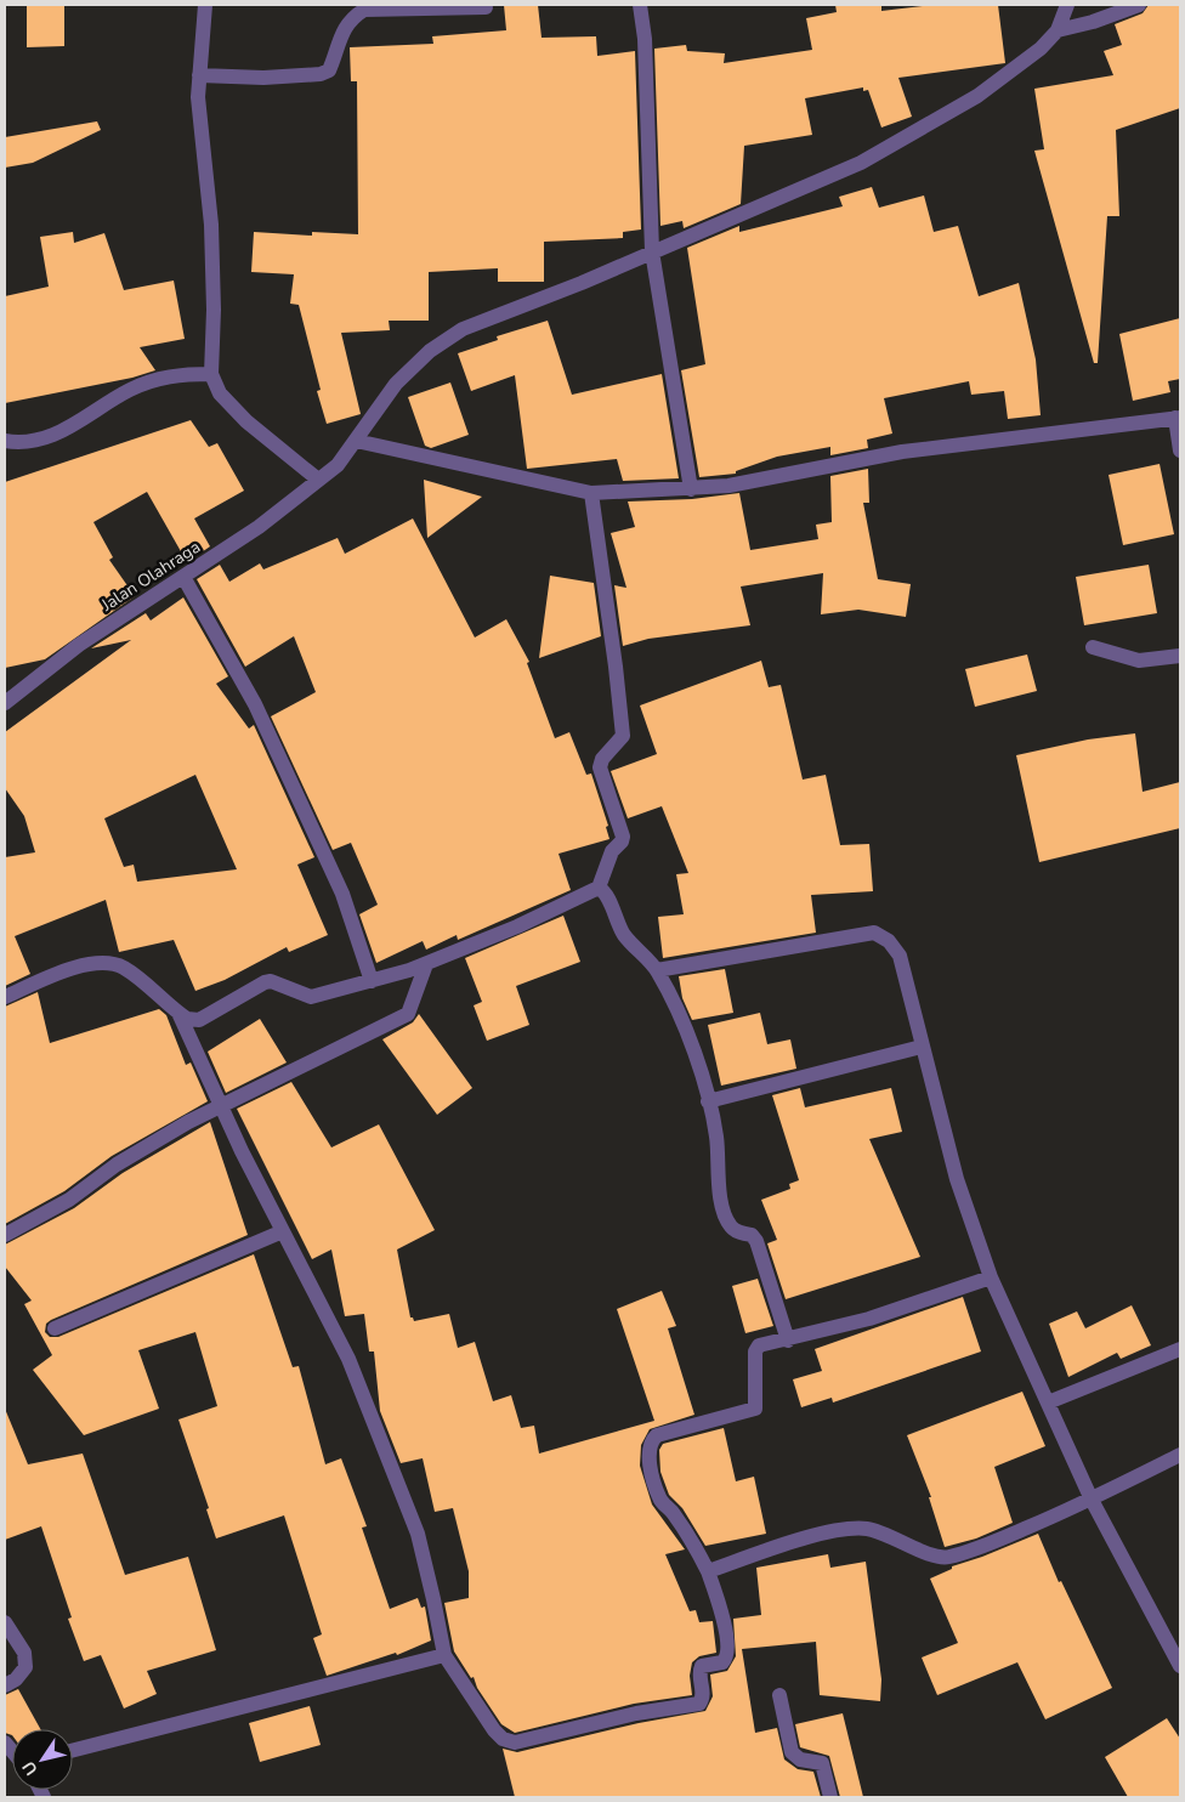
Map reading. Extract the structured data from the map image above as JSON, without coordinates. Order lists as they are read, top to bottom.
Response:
{
  "streets": {
    "street": ["Jalan Olahraga"]
  },
  "north": "bottom left"
}
